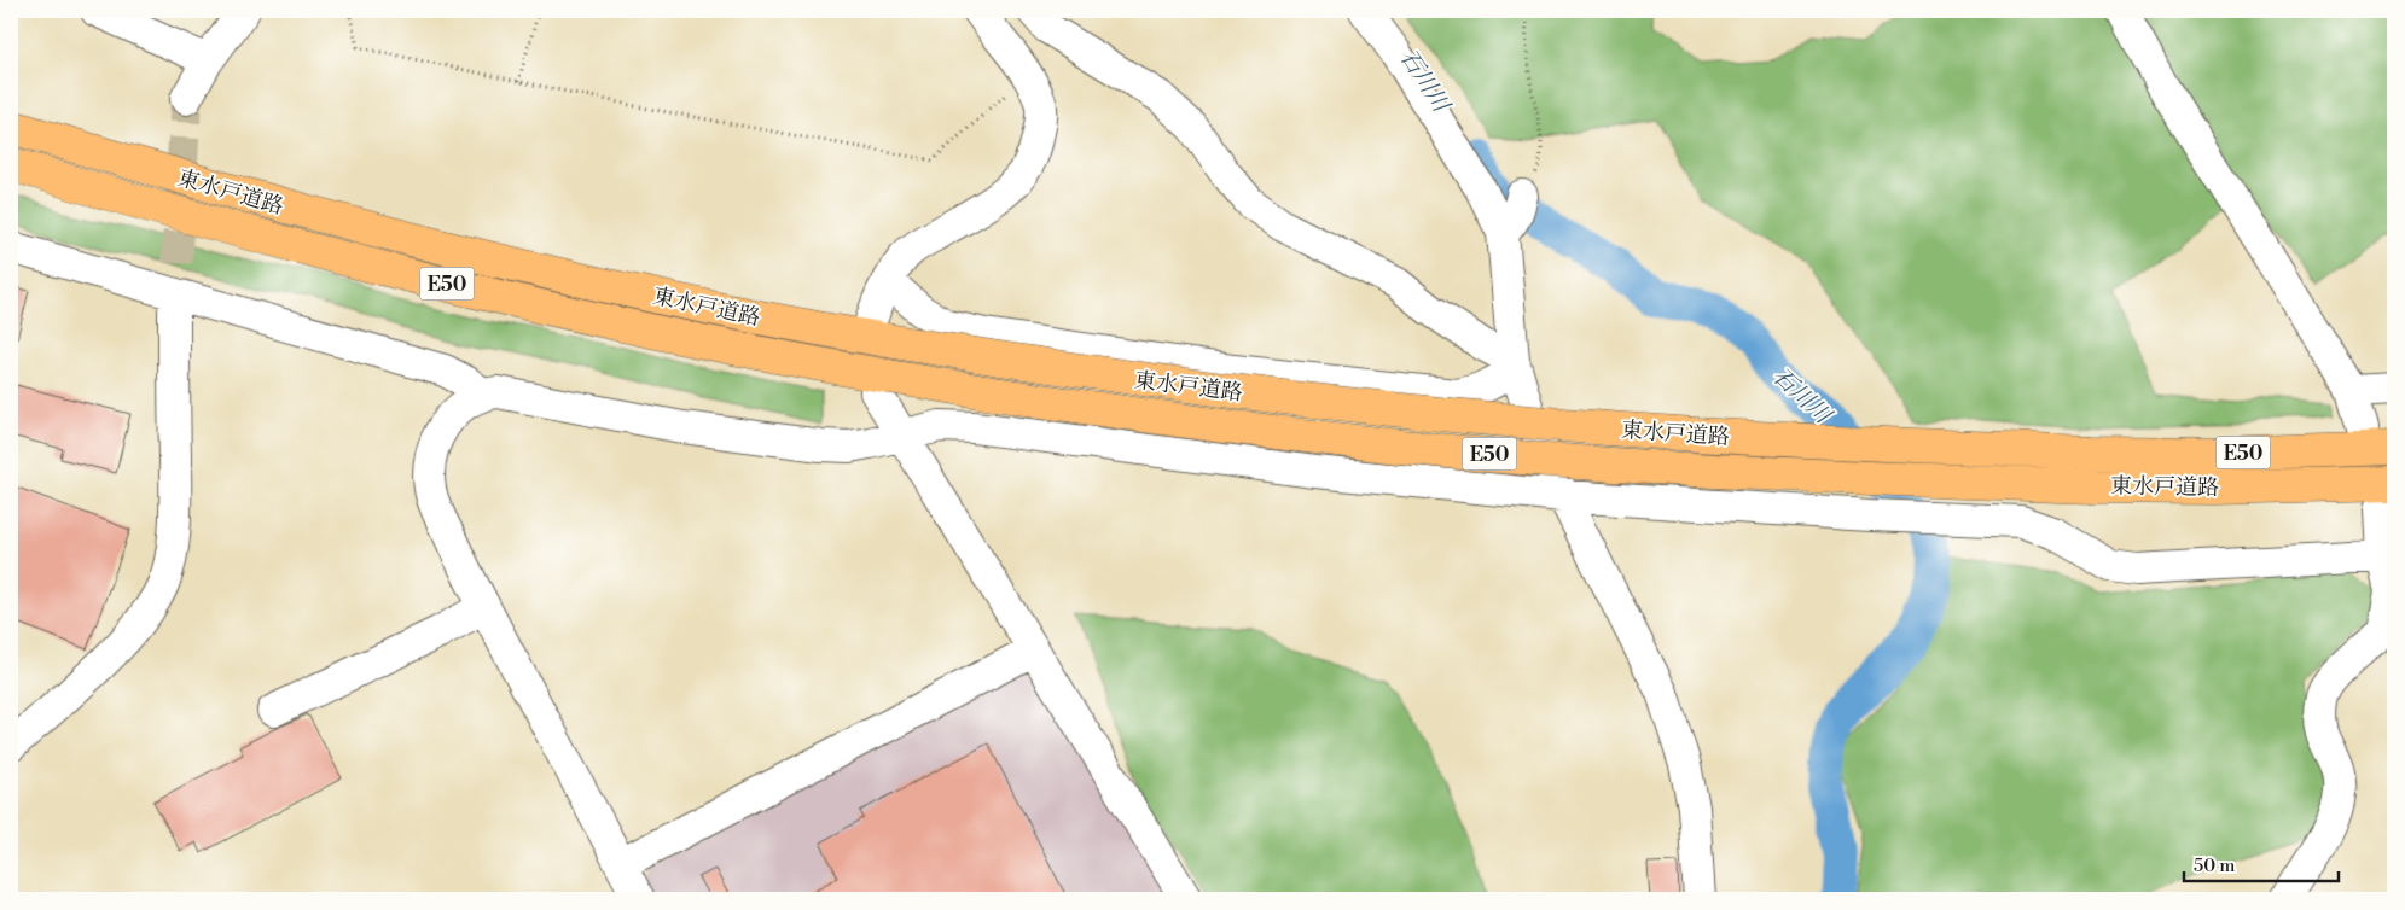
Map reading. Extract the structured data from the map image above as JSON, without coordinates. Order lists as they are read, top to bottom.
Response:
{
  "streets": {
    "highway": ["東水戸道路", "E50"]
  },
  "water": ["石川川"],
  "scale_bar": "50 m"
}
